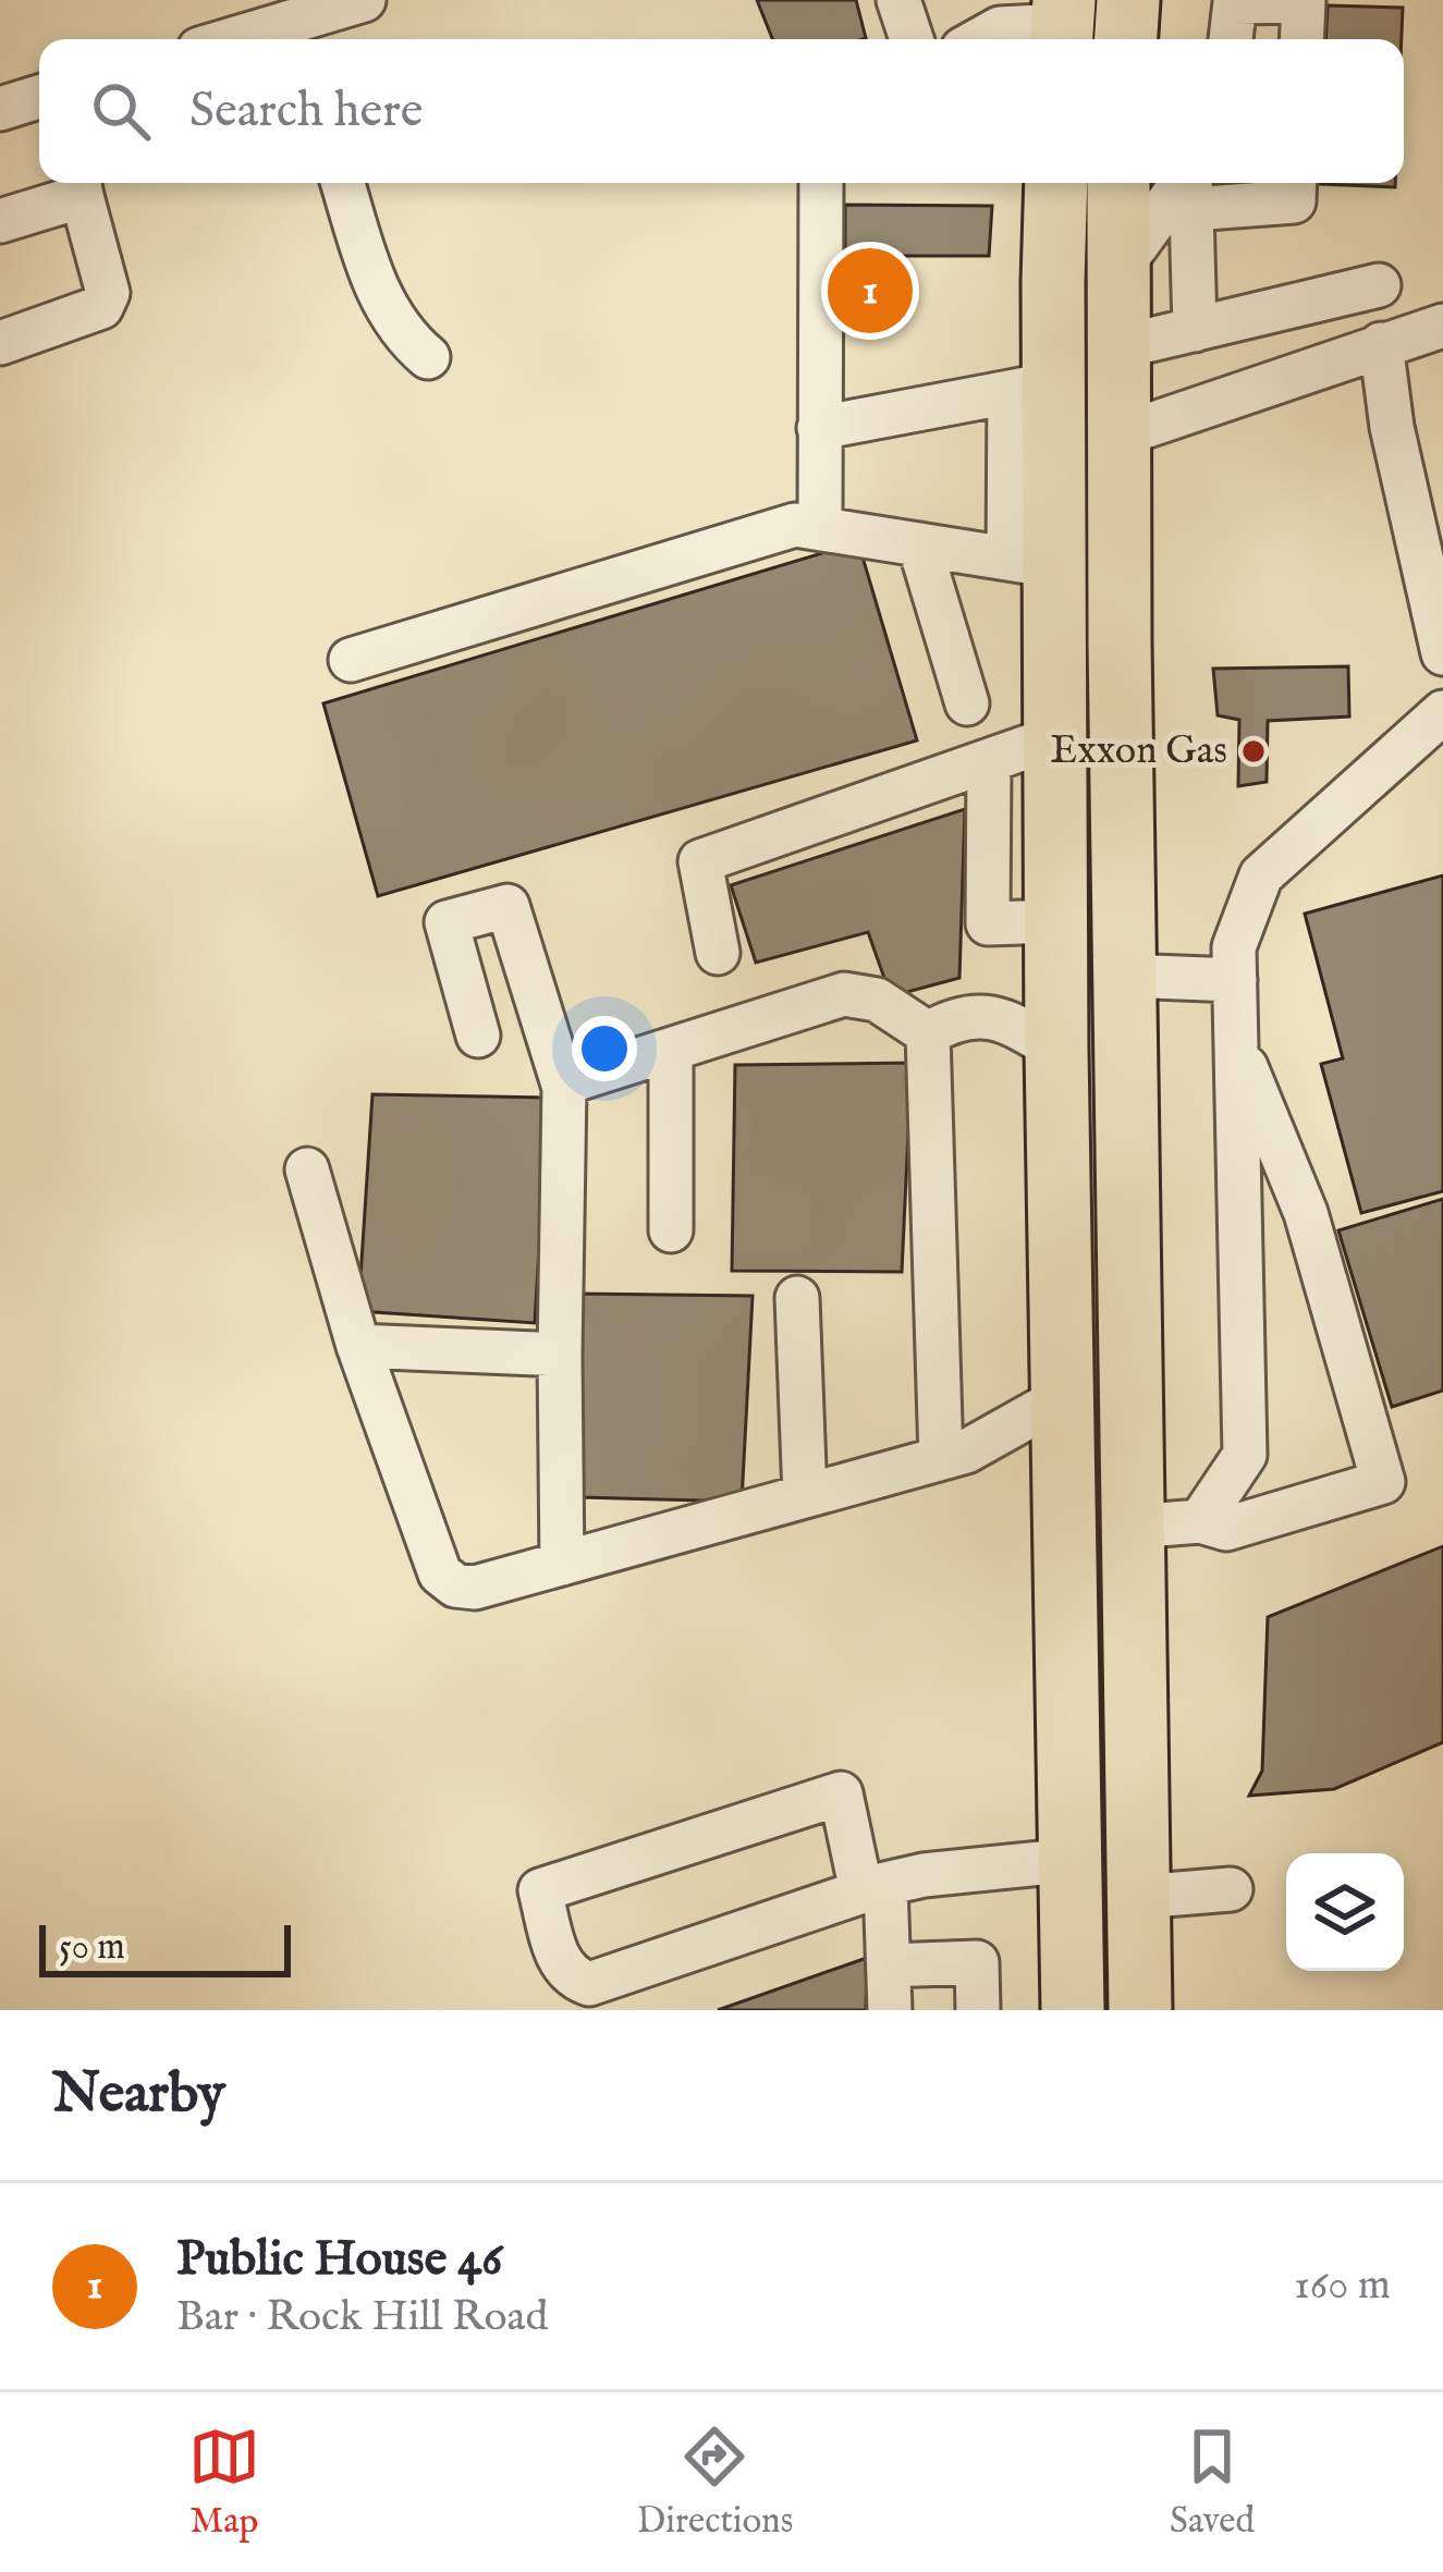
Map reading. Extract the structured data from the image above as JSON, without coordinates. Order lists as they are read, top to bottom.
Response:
{
  "places": ["Exxon Gas"],
  "scale_bar": "50 m",
  "page": {
    "search": "Search here",
    "pins": "1",
    "scale": "50 m",
    "heading": "Nearby",
    "list": [
      {
        "mark": "1",
        "name": "Public House 46",
        "note": "Bar · Rock Hill Road",
        "value": "160 m"
      }
    ],
    "nav": ["Map", "Directions", "Saved"]
  }
}
